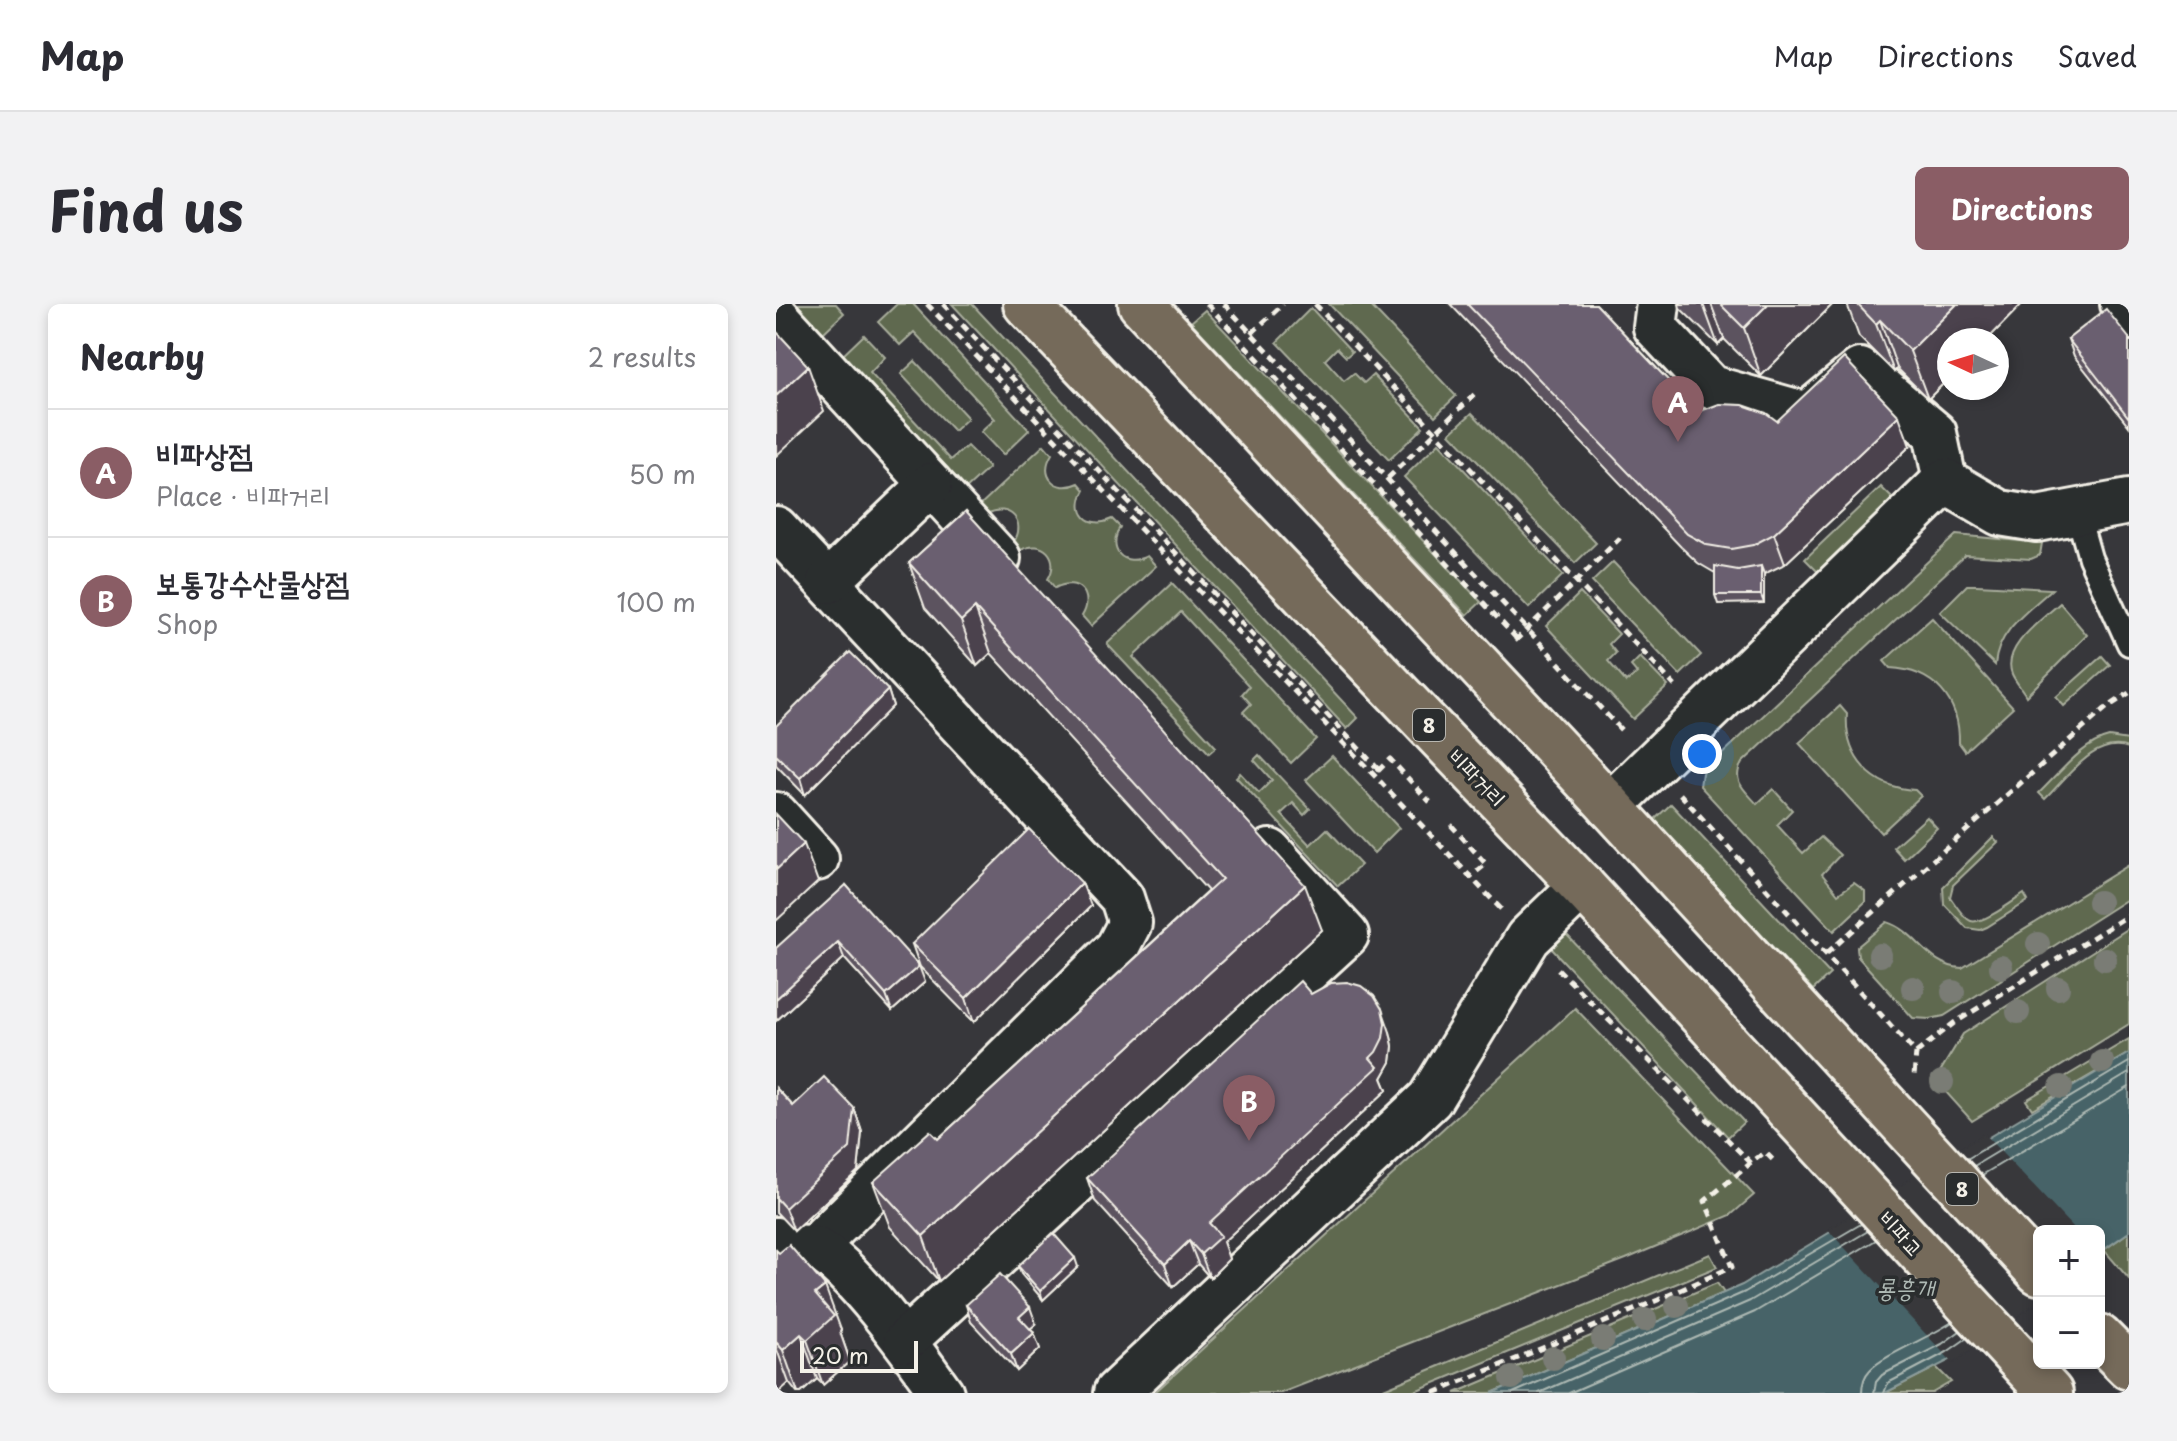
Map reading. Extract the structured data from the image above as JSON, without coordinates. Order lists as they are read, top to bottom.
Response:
{
  "streets": {
    "main road": ["8", "비파거리", "비파교"]
  },
  "crossings": [
    ["비파거리", "비파교"]
  ],
  "water": ["룡흥개"],
  "scale_bar": "20 m",
  "north": "left",
  "page": {
    "header": "Map",
    "nav": ["Map", "Directions", "Saved"],
    "title": "Find us",
    "buttons": "Directions",
    "heading": ["Nearby", "2 results"],
    "pins": ["A", "B"],
    "list": [
      {
        "mark": "A",
        "name": "비파상점",
        "note": "Place · 비파거리",
        "value": "50 m"
      },
      {
        "mark": "B",
        "name": "보통강수산물상점",
        "note": "Shop",
        "value": "100 m"
      }
    ],
    "map_buttons": ["+", "−"],
    "scale": "20 m"
  }
}
